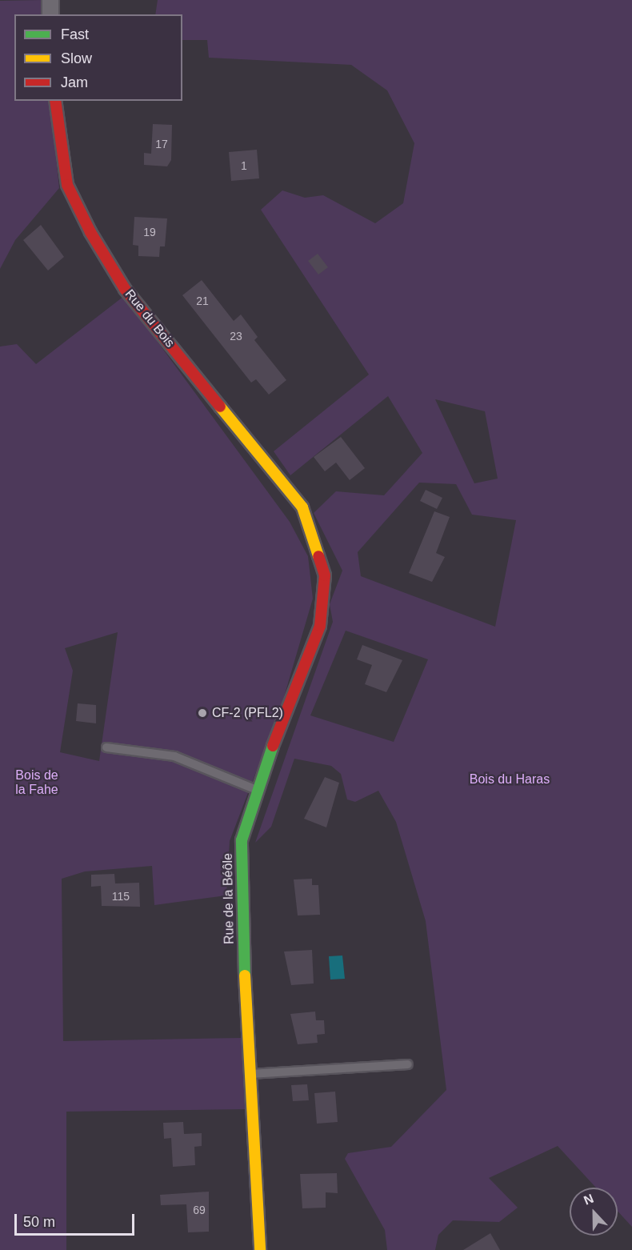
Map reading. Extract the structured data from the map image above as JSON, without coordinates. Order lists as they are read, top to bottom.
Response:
{
  "streets": {
    "street": ["Rue du Bois", "Rue de la Béôle"]
  },
  "crossings": [
    ["Rue du Bois", "Rue de la Béôle"]
  ],
  "parks": ["Bois de la Fahe", "Bois du Haras"],
  "places": ["CF-2 (PFL2)"],
  "house_numbers": [
    "17",
    "1",
    "19",
    "21",
    "23",
    "115",
    "69"
  ],
  "legend": ["Fast", "Slow", "Jam"],
  "scale_bar": "50 m",
  "north": "top"
}
